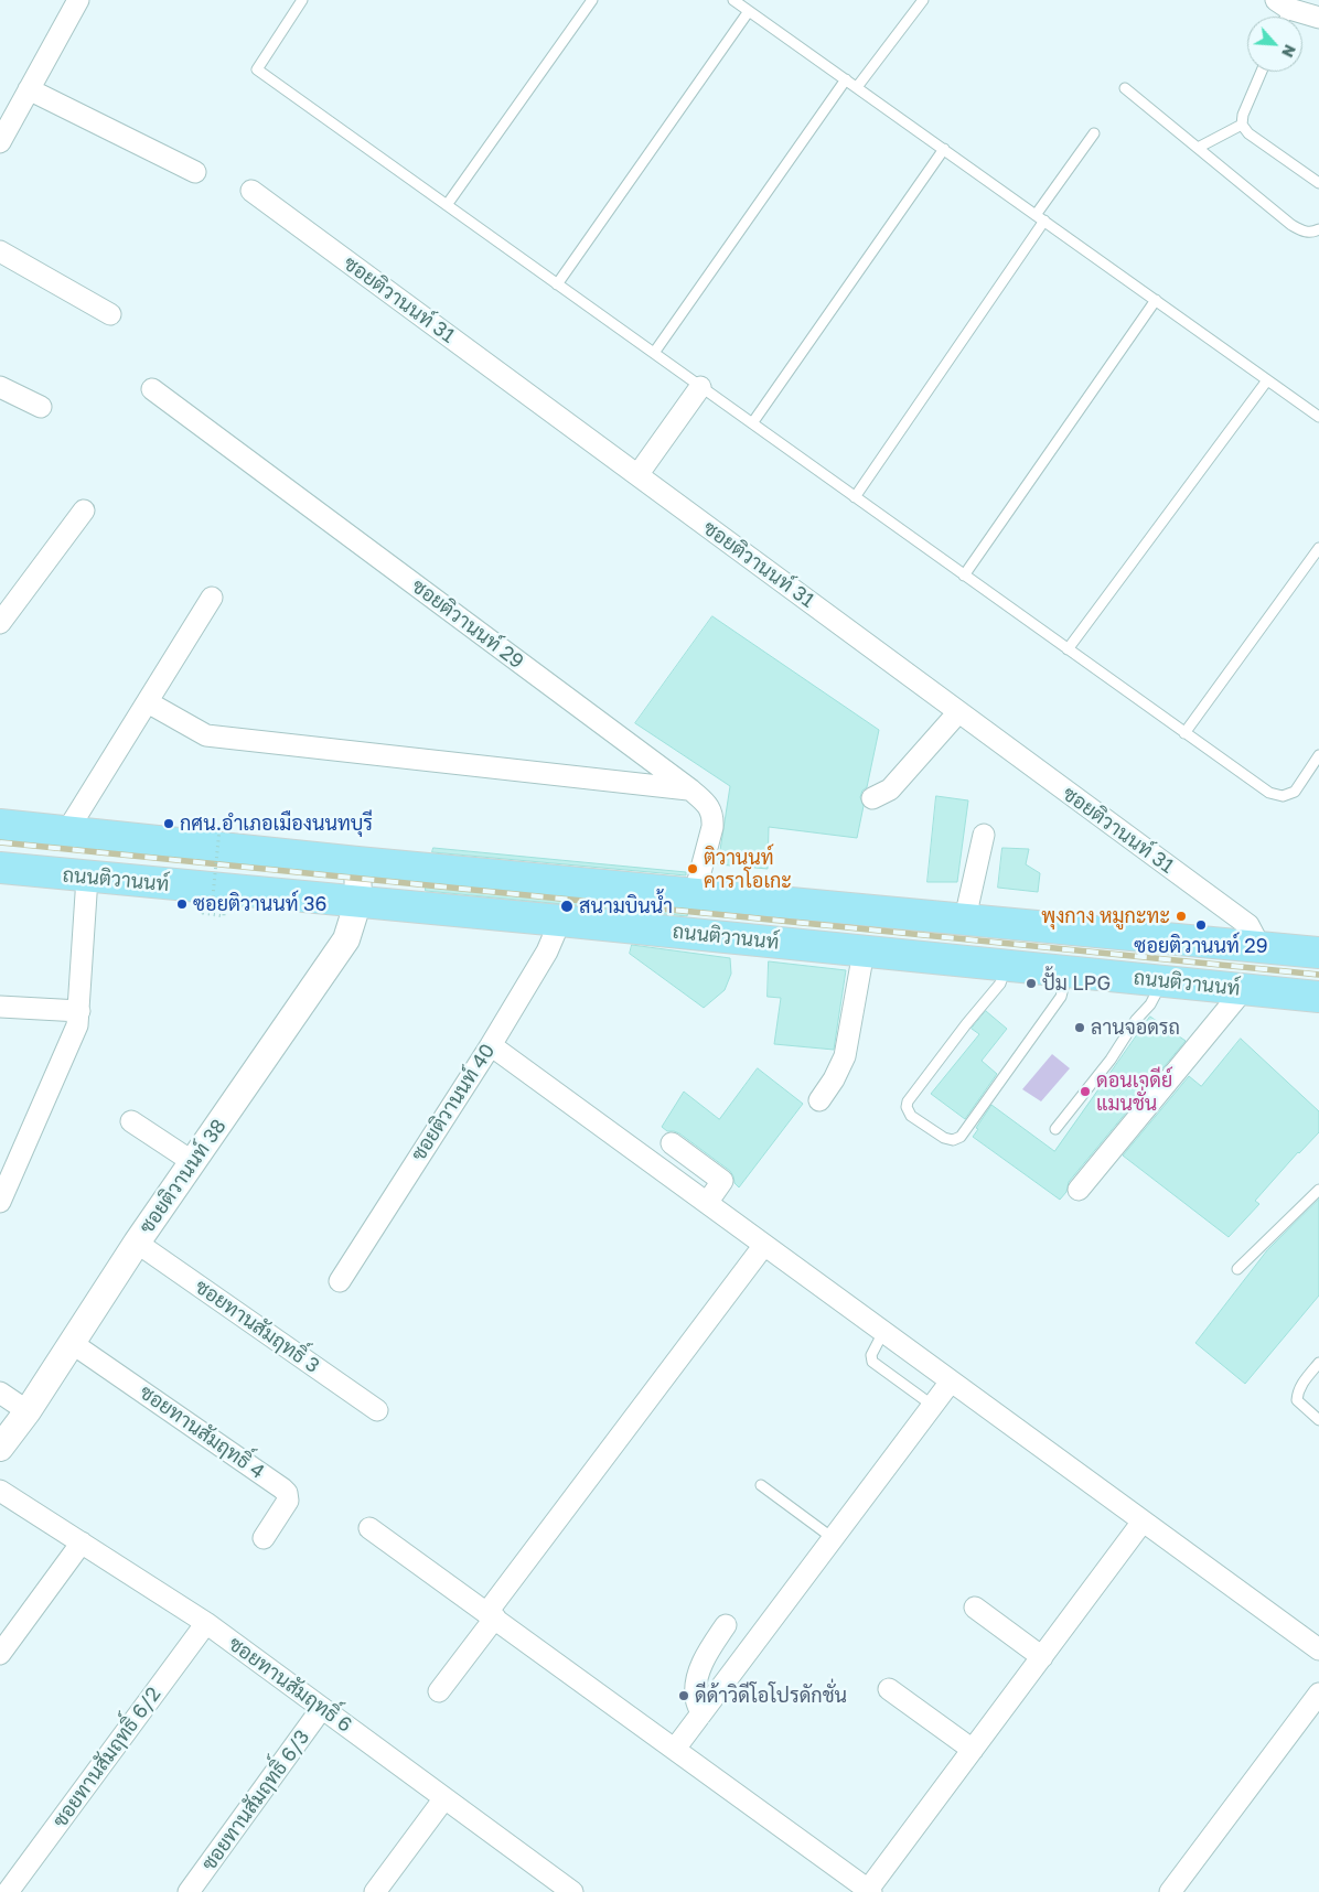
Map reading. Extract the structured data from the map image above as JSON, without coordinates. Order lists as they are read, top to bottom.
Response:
{
  "streets": {
    "main road": ["ถนนติวานนท์"],
    "street": [
      "ซอยติวานนท์ 31",
      "ซอยติวานนท์ 29",
      "ซอยติวานนท์ 40",
      "ซอยติวานนท์ 38",
      "ซอยทานสัมฤทธิ์ 3",
      "ซอยทานสัมฤทธิ์ 4",
      "ซอยทานสัมฤทธิ์ 6",
      "ซอยทานสัมฤทธิ์ 6/2",
      "ซอยทานสัมฤทธิ์ 6/3"
    ]
  },
  "crossings": [
    ["ซอยติวานนท์ 31", "ถนนติวานนท์"],
    ["ซอยติวานนท์ 29", "ถนนติวานนท์"],
    ["ถนนติวานนท์", "ซอยติวานนท์ 40"],
    ["ถนนติวานนท์", "ซอยติวานนท์ 38"],
    ["ซอยติวานนท์ 38", "ซอยทานสัมฤทธิ์ 3"],
    ["ซอยติวานนท์ 38", "ซอยทานสัมฤทธิ์ 4"],
    ["ซอยทานสัมฤทธิ์ 6", "ซอยทานสัมฤทธิ์ 6/2"],
    ["ซอยทานสัมฤทธิ์ 6", "ซอยทานสัมฤทธิ์ 6/3"]
  ],
  "places": [
    "กศน.อำเภอเมืองนนทบุรี",
    "ติวานนท์ คาราโอเกะ",
    "ซอยติวานนท์ 36",
    "สนามบินน้ำ",
    "พุงกาง หมูกะทะ",
    "ซอยติวานนท์ 29",
    "ปั้ม LPG",
    "ลานจอดรถ",
    "ดอนเจดีย์ แมนชั่น",
    "ดีด้าวิดีโอโปรดักชั่น"
  ],
  "north": "bottom right"
}
